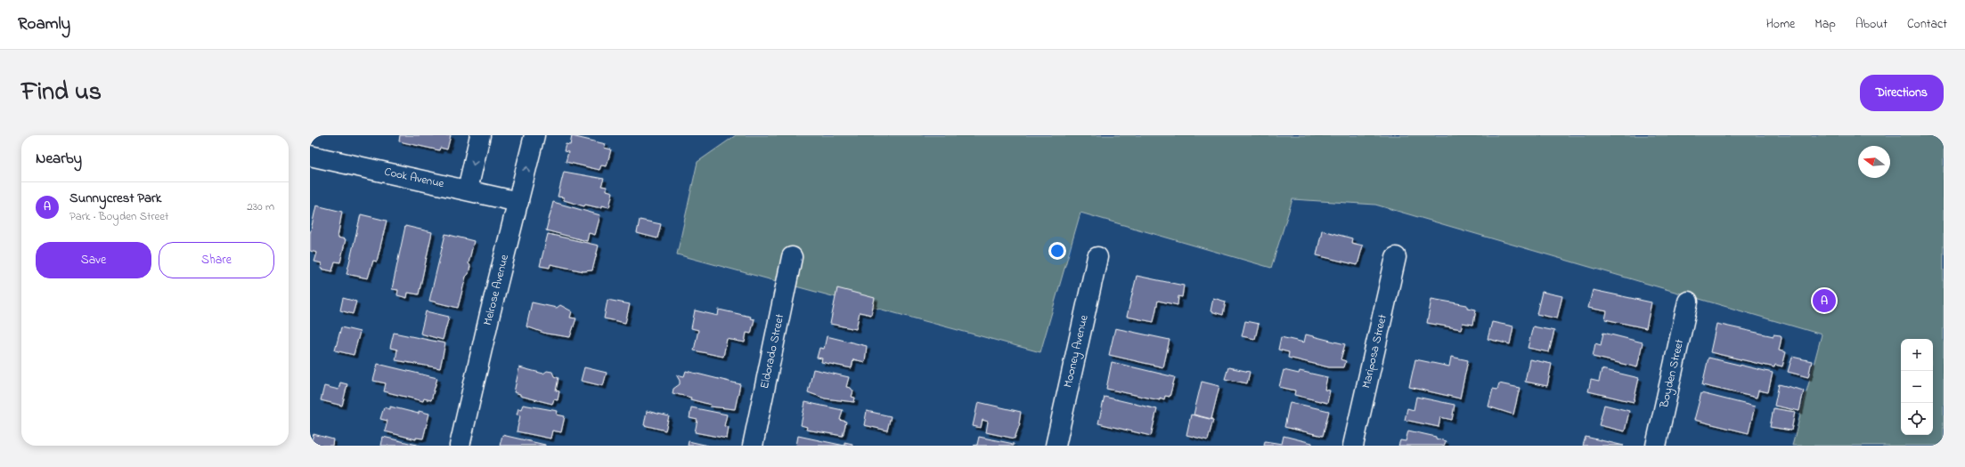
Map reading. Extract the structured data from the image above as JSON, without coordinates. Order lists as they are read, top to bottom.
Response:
{
  "streets": {
    "street": [
      "Cook Avenue",
      "Melrose Avenue",
      "Eldorado Street",
      "Mooney Avenue",
      "Mariposa Street",
      "Boyden Street"
    ]
  },
  "crossings": [
    ["Cook Avenue", "Melrose Avenue"]
  ],
  "north": "left",
  "page": {
    "header": "Roamly",
    "nav": [
      "Home",
      "Map",
      "About",
      "Contact"
    ],
    "title": "Find us",
    "buttons": [
      "Directions",
      ["Save", "Share"]
    ],
    "heading": "Nearby",
    "list": [
      {
        "mark": "A",
        "name": "Sunnycrest Park",
        "note": "Park · Boyden Street",
        "value": "230 m"
      }
    ],
    "pins": "A",
    "map_buttons": ["+", "−"]
  }
}
